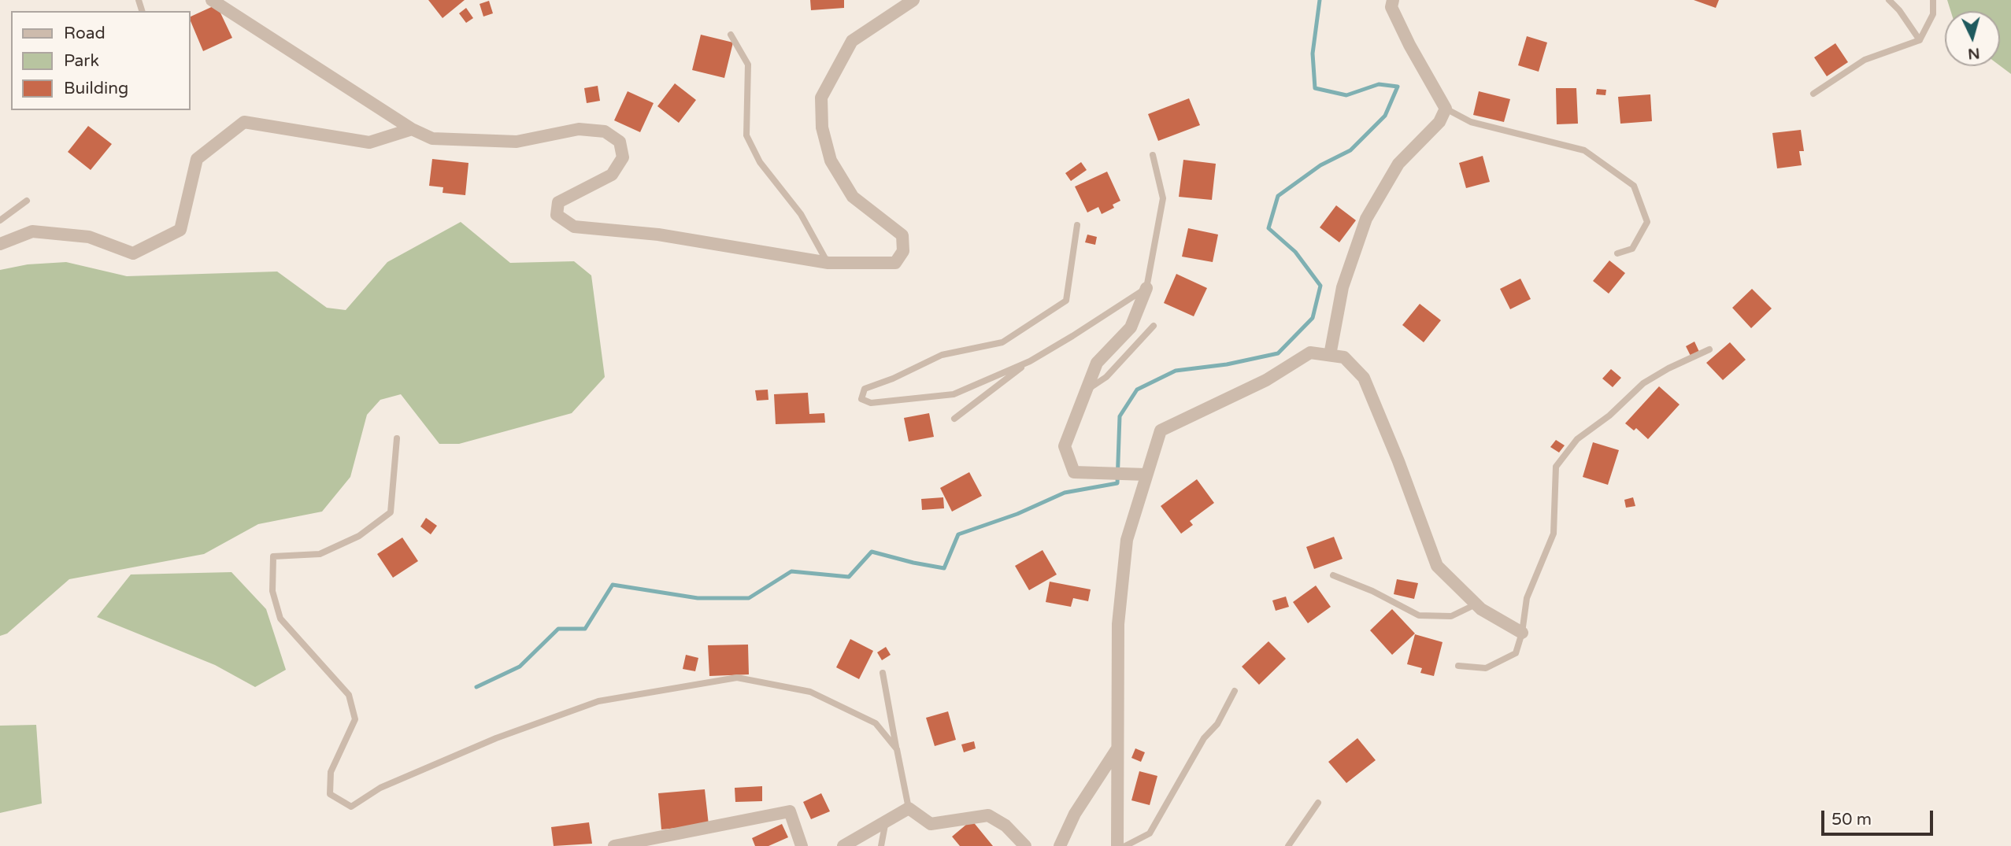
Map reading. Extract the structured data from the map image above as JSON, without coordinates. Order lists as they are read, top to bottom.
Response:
{
  "legend": ["Road", "Park", "Building"],
  "scale_bar": "50 m",
  "north": "bottom"
}
